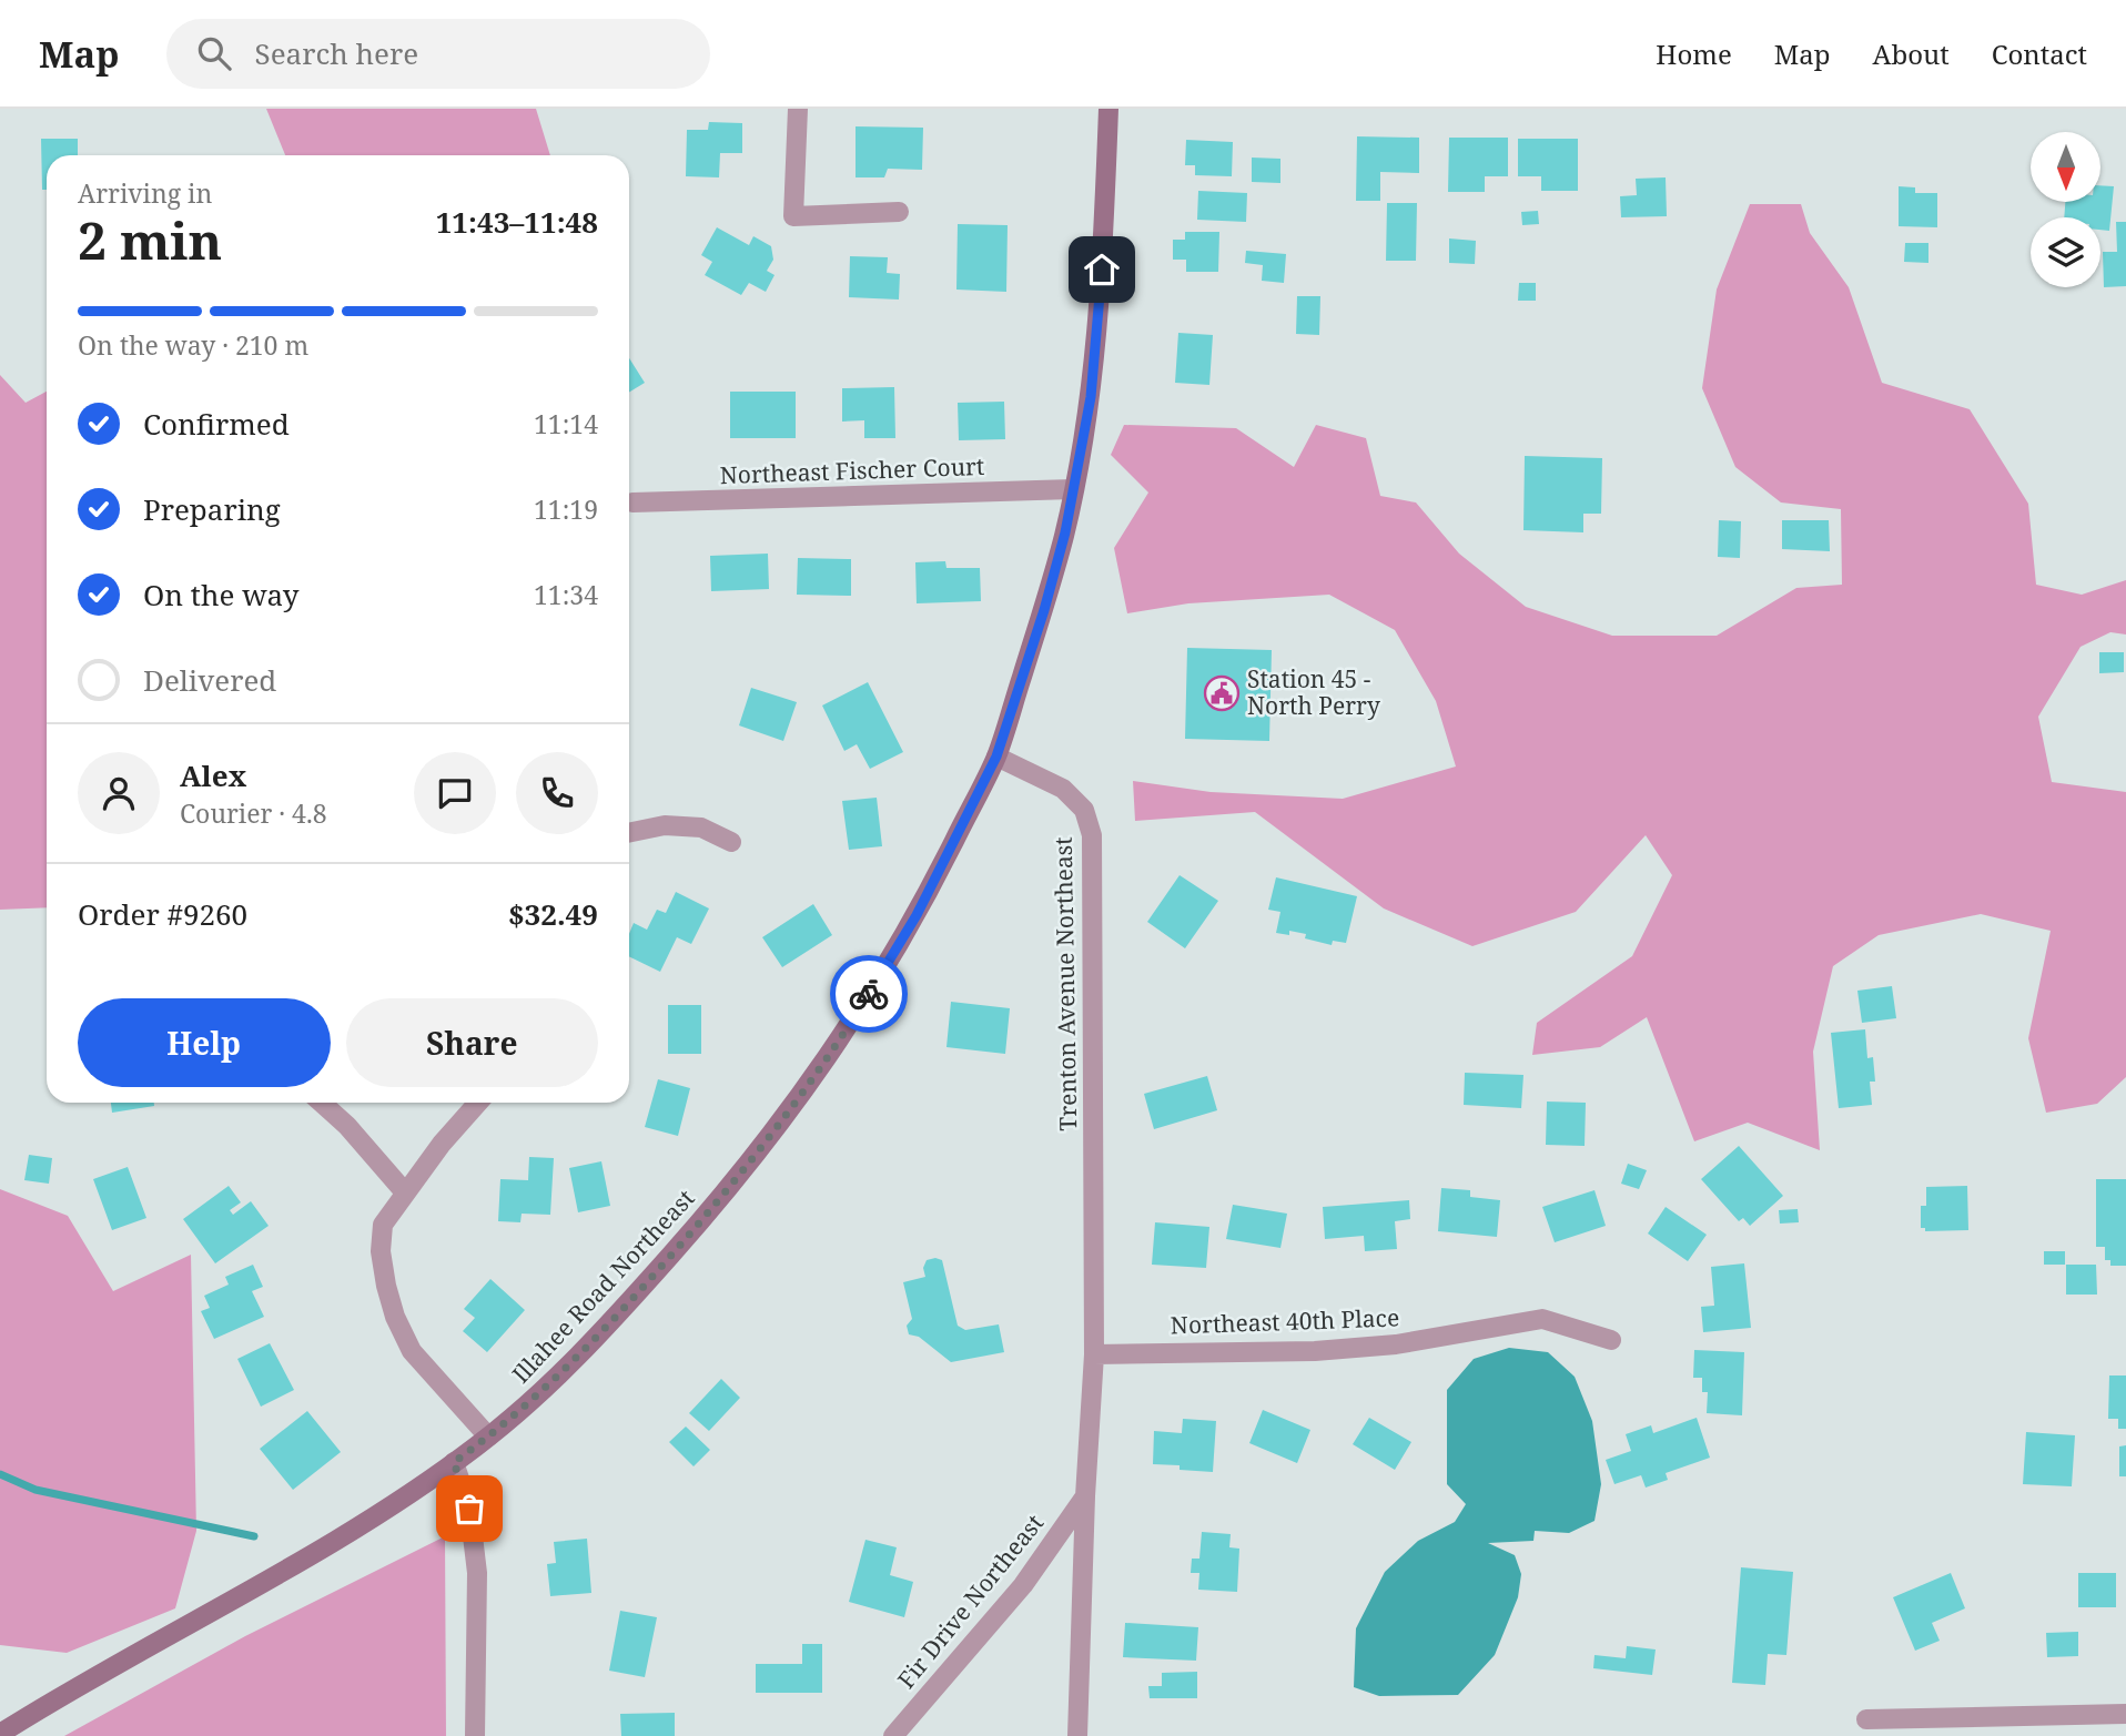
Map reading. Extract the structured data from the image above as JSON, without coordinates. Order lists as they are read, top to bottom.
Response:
{
  "streets": {
    "main road": ["Illahee Road Northeast"],
    "street": [
      "Northeast Fischer Court",
      "Trenton Avenue Northeast",
      "Northeast 40th Place",
      "Fir Drive Northeast"
    ]
  },
  "crossings": [
    ["Trenton Avenue Northeast", "Illahee Road Northeast"],
    ["Trenton Avenue Northeast", "Northeast 40th Place"],
    ["Trenton Avenue Northeast", "Fir Drive Northeast"]
  ],
  "places": {
    "public building": ["Station 45 - North Perry"]
  },
  "north": "bottom",
  "page": {
    "header": "Map",
    "search": "Search here",
    "nav": [
      "Home",
      "Map",
      "About",
      "Contact"
    ],
    "heading": ["2 min", "Arriving in", "11:43–11:48"],
    "panel": [
      "Alex",
      "Courier · 4.8",
      "Order #9260",
      "$32.49"
    ],
    "bar": "On the way · 210 m",
    "list": [
      ["Confirmed", "11:14"],
      ["Preparing", "11:19"],
      ["On the way", "11:34"],
      "Delivered"
    ],
    "buttons": ["Help", "Share"]
  }
}
